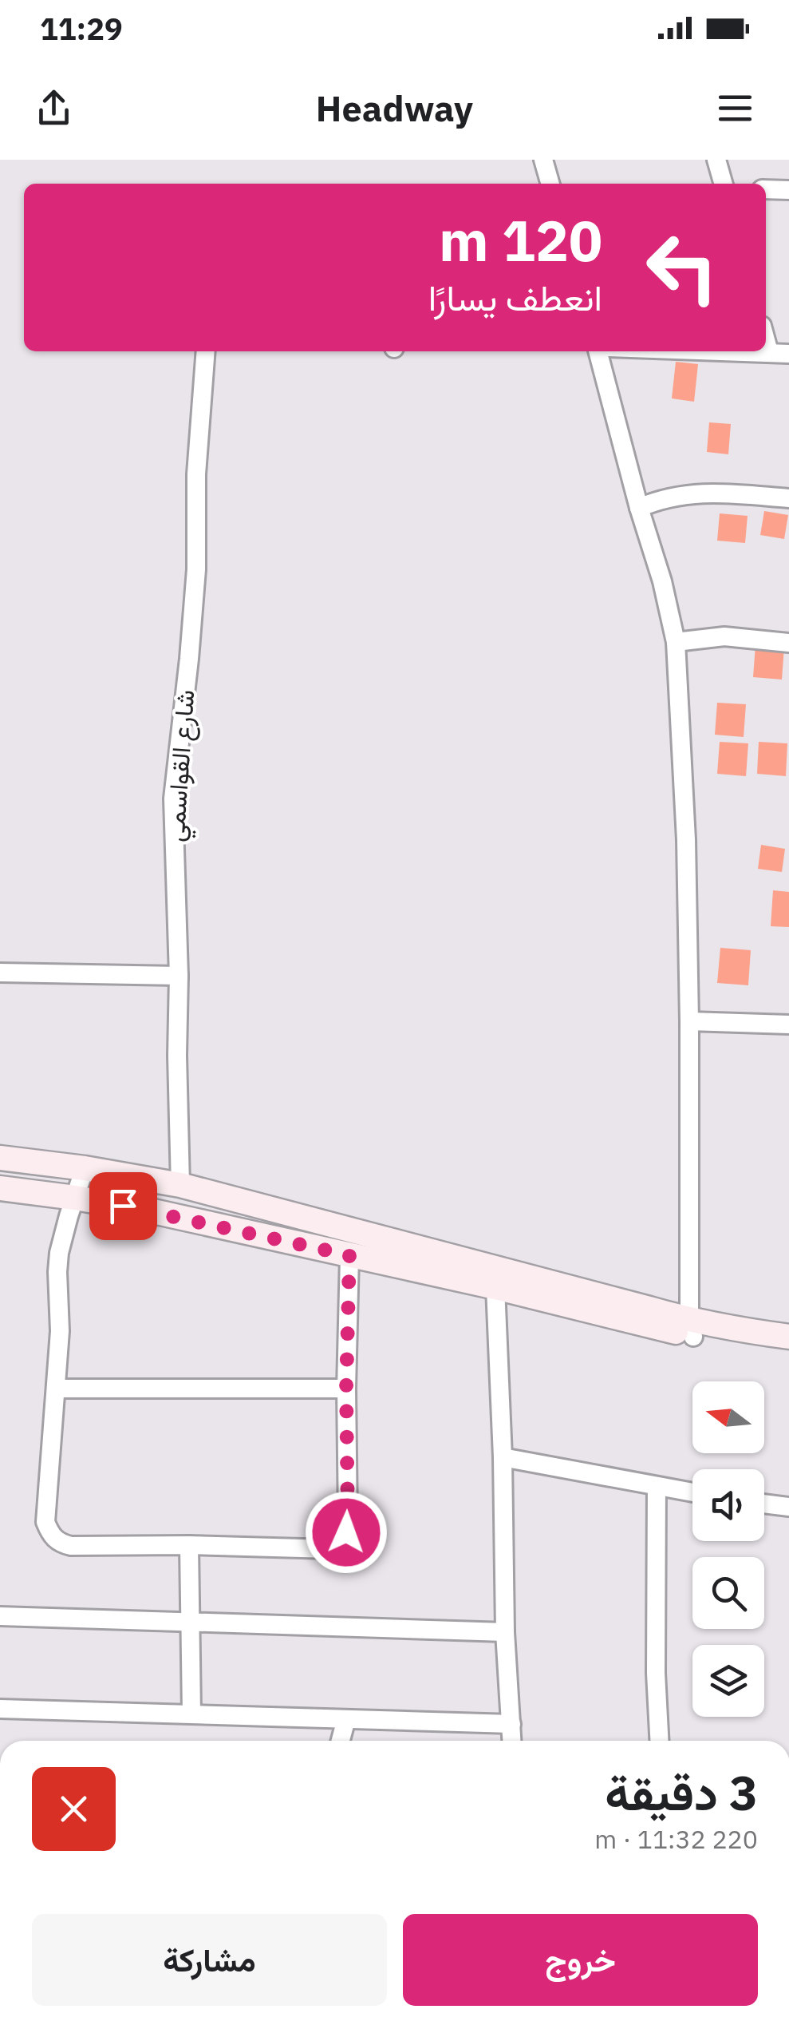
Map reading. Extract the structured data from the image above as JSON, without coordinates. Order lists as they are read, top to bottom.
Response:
{
  "streets": {
    "street": ["شارع القواسمي"]
  },
  "north": "left",
  "page": {
    "status": "11:29",
    "header": "Headway",
    "turn": ["120 m", "انعطف يسارًا"],
    "heading": ["3 دقيقة", "220 m · 11:32"],
    "buttons": ["خروج", "مشاركة"]
  }
}
